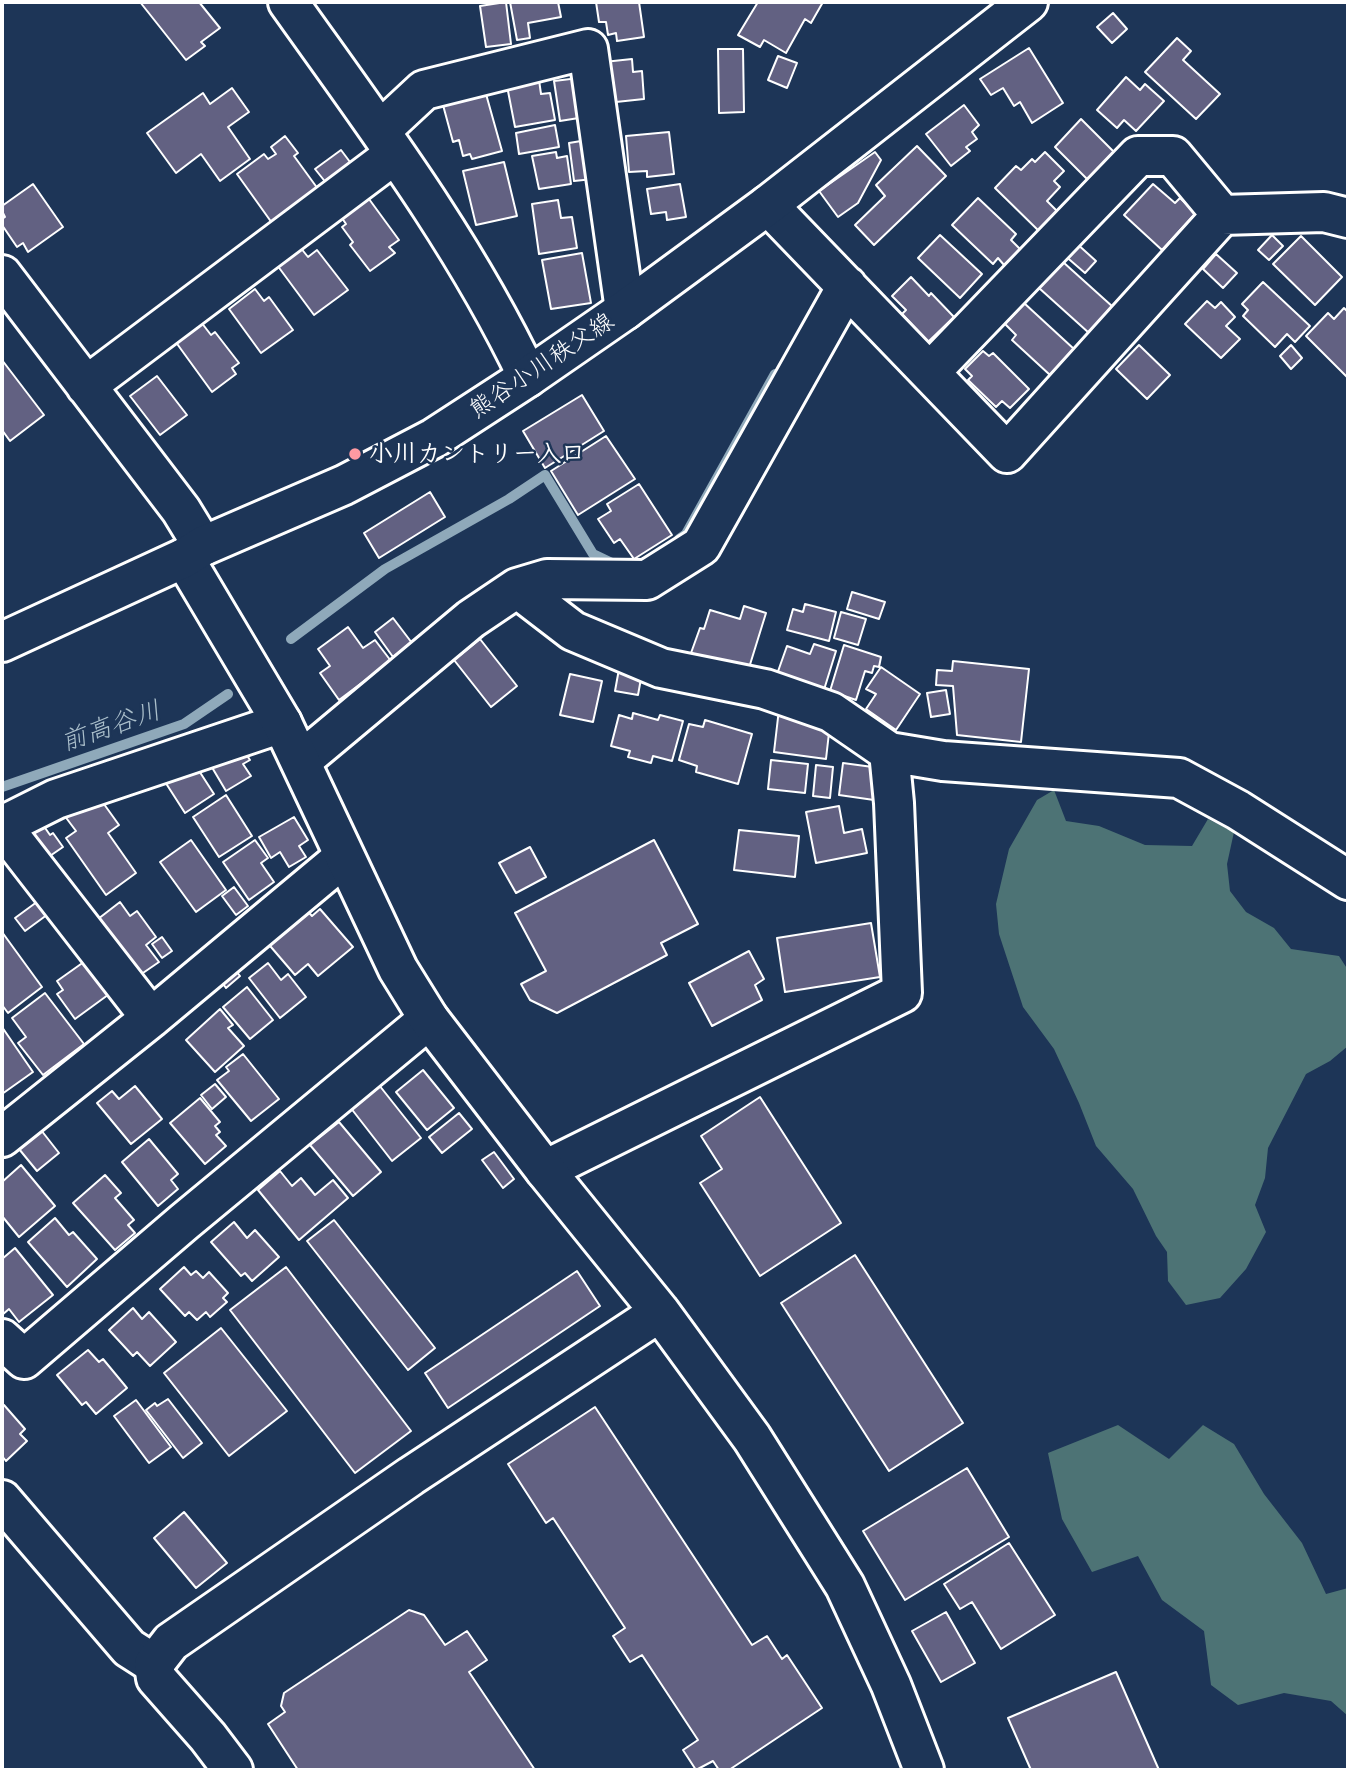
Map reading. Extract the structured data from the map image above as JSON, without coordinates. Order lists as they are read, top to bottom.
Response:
{
  "streets": {
    "street": ["熊谷小川秩父線"]
  },
  "water": ["前高谷川"],
  "places": ["小川カントリー入口"]
}
